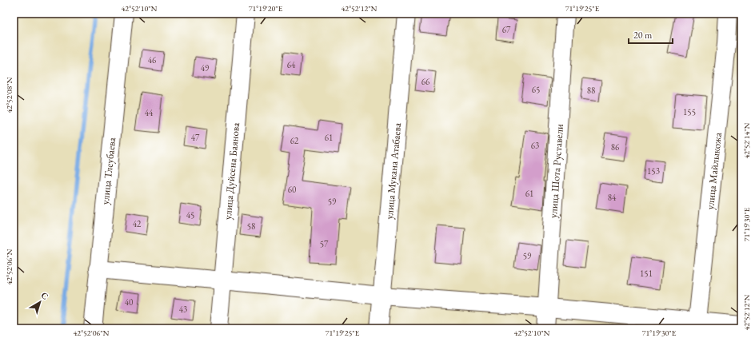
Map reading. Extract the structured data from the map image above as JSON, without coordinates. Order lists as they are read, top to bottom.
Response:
{
  "streets": {
    "street": [
      "улица Тлеубаева",
      "улица Дуйсена Баянова",
      "улица Мукана Атабаева",
      "улица Шота Руставели",
      "улица Майлыкожа"
    ]
  },
  "house_numbers": [
    "67",
    "46",
    "64",
    "49",
    "66",
    "65",
    "88",
    "155",
    "44",
    "47",
    "61",
    "62",
    "63",
    "86",
    "153",
    "60",
    "61",
    "84",
    "59",
    "45",
    "42",
    "58",
    "57",
    "59",
    "151",
    "40",
    "43"
  ],
  "scale_bar": "20 m",
  "north": "top right",
  "coordinates": [
    "42°52'10\"N",
    "71°19'20\"E",
    "42°52'12\"N",
    "71°19'25\"E",
    "42°52'08\"N",
    "42°52'14\"N",
    "71°19'30\"E",
    "42°52'06\"N"
  ]
}
